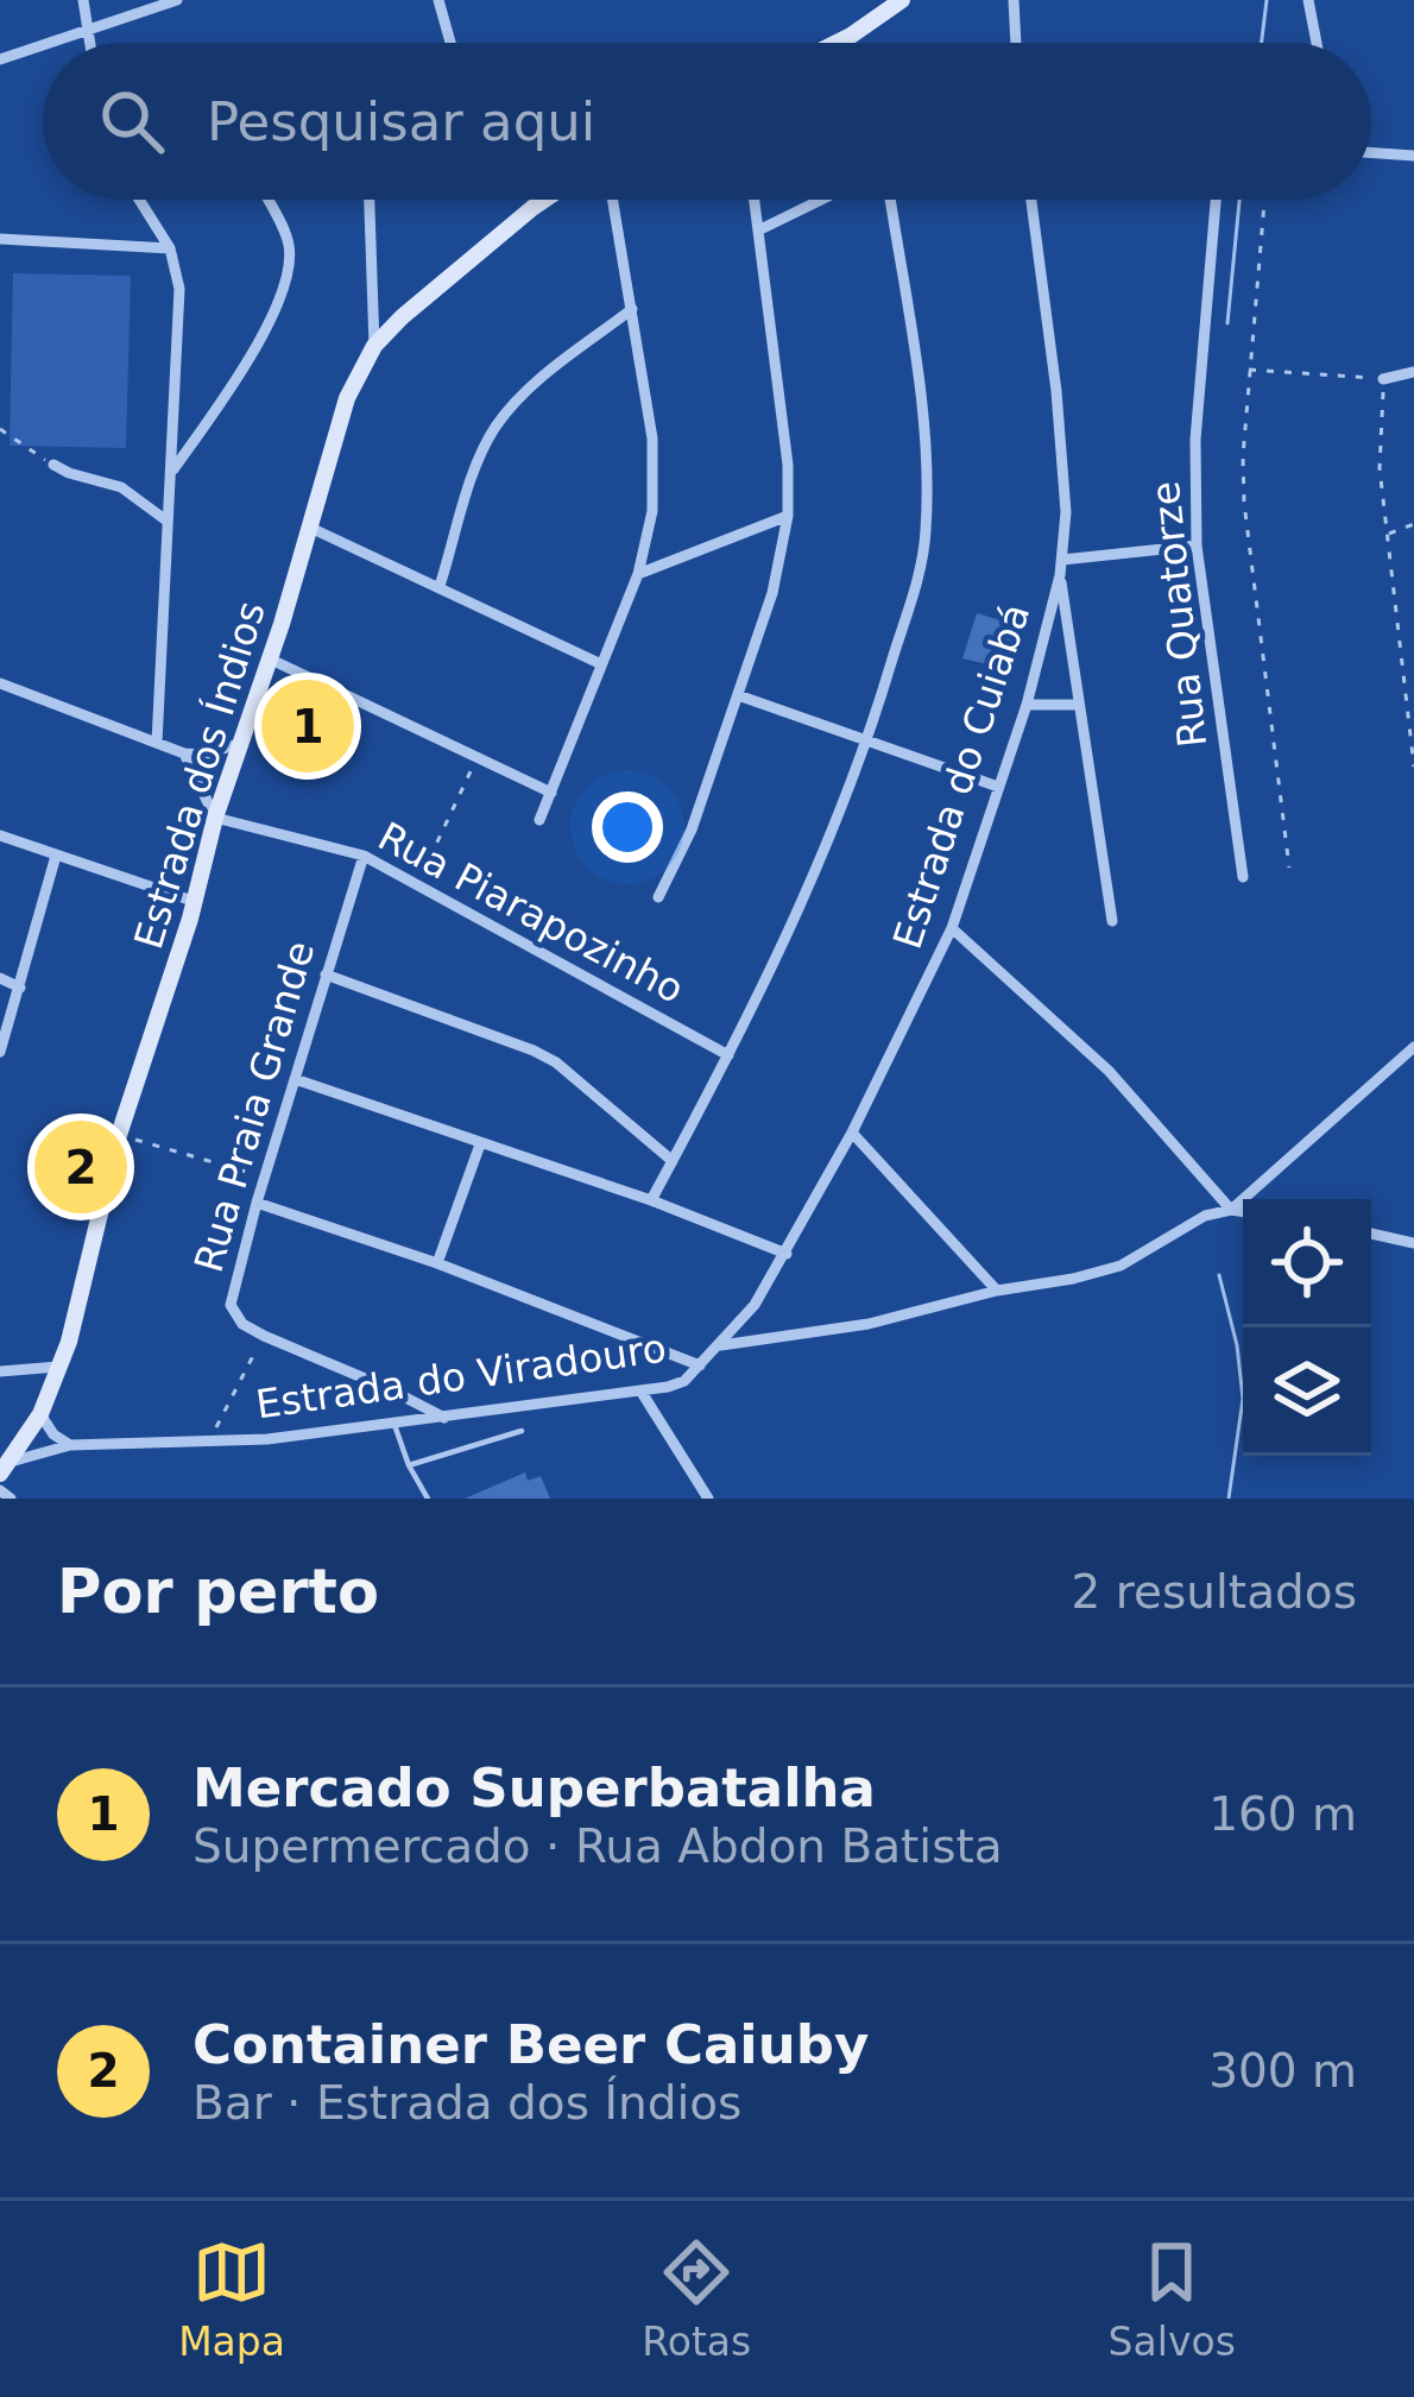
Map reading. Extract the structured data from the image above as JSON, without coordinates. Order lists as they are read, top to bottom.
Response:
{
  "streets": {
    "street": [
      "Rua Quatorze",
      "Estrada dos Índios",
      "Estrada do Cuiabá",
      "Rua Piarapozinho",
      "Rua Praia Grande",
      "Estrada do Viradouro"
    ]
  },
  "crossings": [
    ["Estrada dos Índios", "Rua Piarapozinho"],
    ["Estrada dos Índios", "Estrada do Viradouro"],
    ["Estrada do Cuiabá", "Estrada do Viradouro"],
    ["Rua Piarapozinho", "Rua Praia Grande"]
  ],
  "page": {
    "search": "Pesquisar aqui",
    "pins": ["1", "2"],
    "heading": ["Por perto", "2 resultados"],
    "list": [
      {
        "mark": "1",
        "name": "Mercado Superbatalha",
        "note": "Supermercado · Rua Abdon Batista",
        "value": "160 m"
      },
      {
        "mark": "2",
        "name": "Container Beer Caiuby",
        "note": "Bar · Estrada dos Índios",
        "value": "300 m"
      }
    ],
    "nav": ["Mapa", "Rotas", "Salvos"]
  }
}
